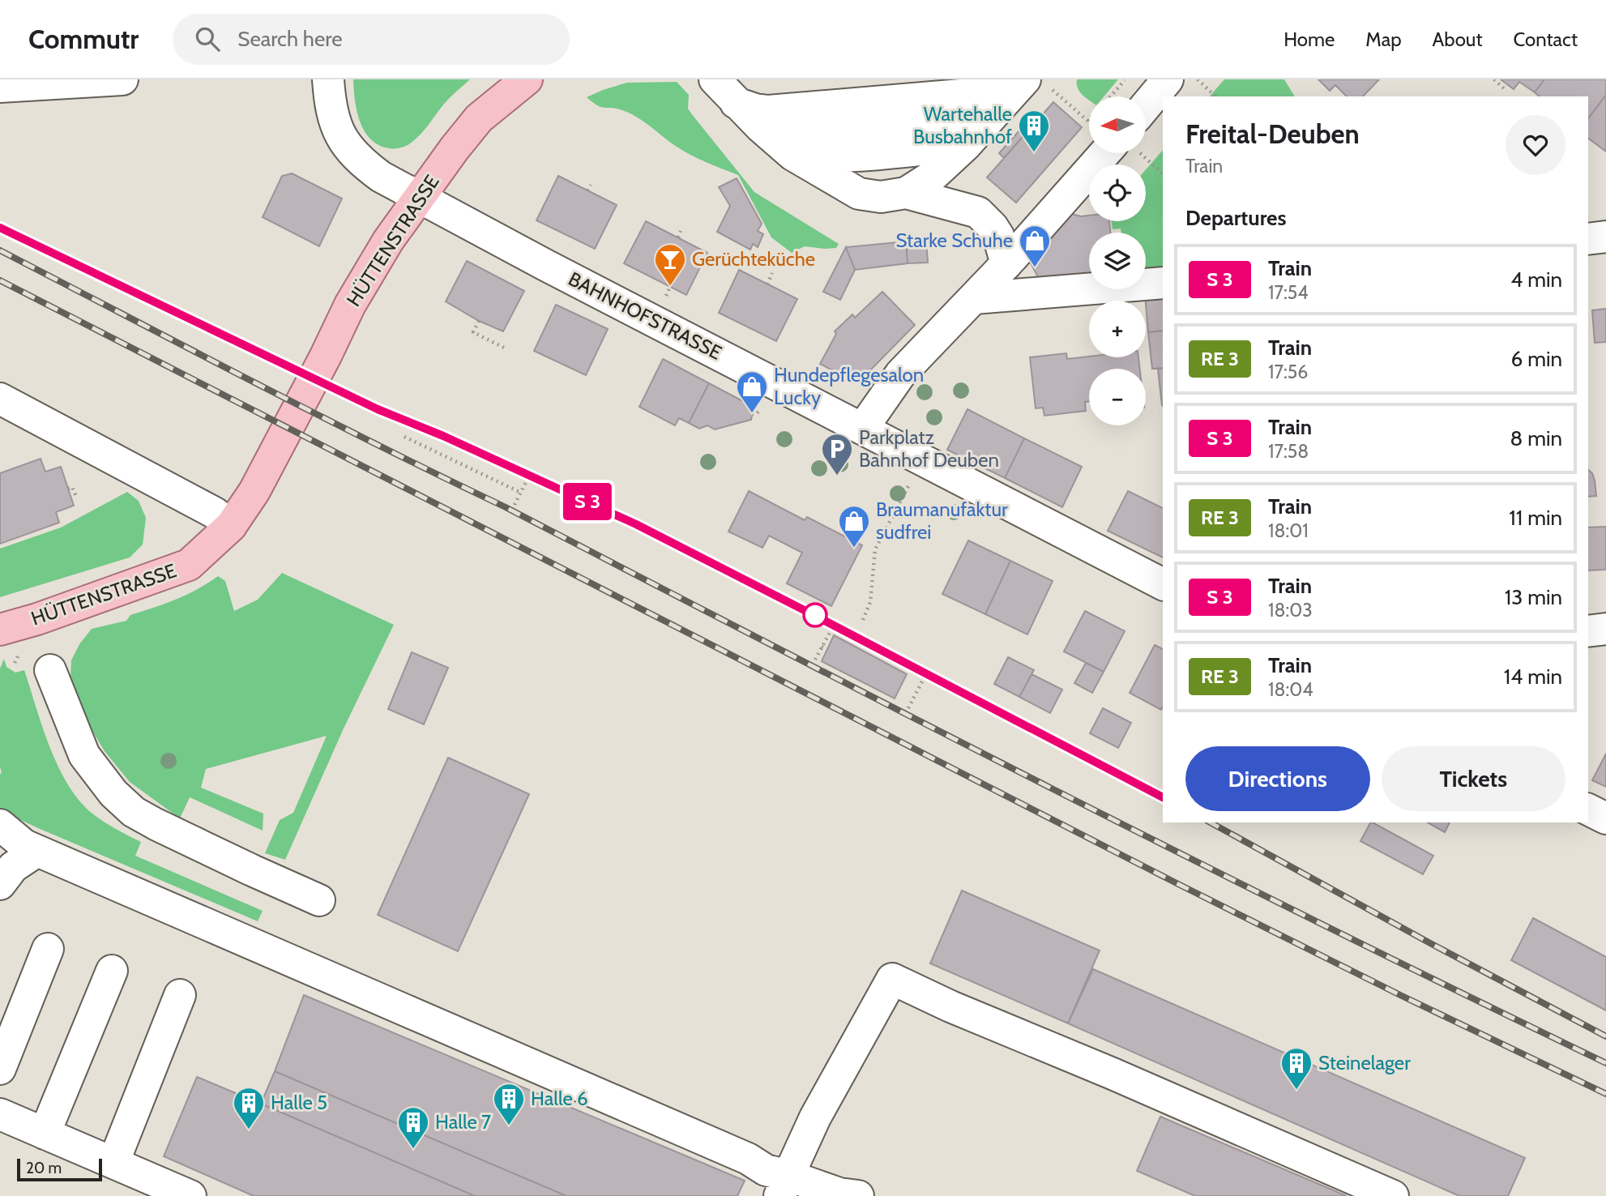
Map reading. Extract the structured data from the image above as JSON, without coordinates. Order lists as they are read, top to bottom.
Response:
{
  "streets": {
    "main road": ["HÜTTENSTRASSE"],
    "street": ["BAHNHOFSTRASSE"]
  },
  "crossings": [
    ["HÜTTENSTRASSE", "BAHNHOFSTRASSE"]
  ],
  "places": {
    "building": [
      "Wartehalle Busbahnhof",
      "Steinelager",
      "Halle 6",
      "Halle 5",
      "Halle 7"
    ],
    "shop": ["Starke Schuhe", "Hundepflegesalon Lucky", "Braumanufaktur sudfrei"],
    "bar": ["Gerüchteküche"],
    "parking": ["Parkplatz Bahnhof Deuben"]
  },
  "scale_bar": "20 m",
  "north": "left",
  "page": {
    "header": "Commutr",
    "search": "Search here",
    "nav": [
      "Home",
      "Map",
      "About",
      "Contact"
    ],
    "on_map": "S 3",
    "map_buttons": ["+", "−"],
    "heading": [
      ["Freital-Deuben", "Train"],
      "Departures"
    ],
    "list": [
      {
        "mark": "S 3",
        "name": "Train",
        "note": "17:54",
        "value": "4 min"
      },
      {
        "mark": "RE 3",
        "name": "Train",
        "note": "17:56",
        "value": "6 min"
      },
      {
        "mark": "S 3",
        "name": "Train",
        "note": "17:58",
        "value": "8 min"
      },
      {
        "mark": "RE 3",
        "name": "Train",
        "note": "18:01",
        "value": "11 min"
      },
      {
        "mark": "S 3",
        "name": "Train",
        "note": "18:03",
        "value": "13 min"
      },
      {
        "mark": "RE 3",
        "name": "Train",
        "note": "18:04",
        "value": "14 min"
      }
    ],
    "buttons": ["Directions", "Tickets"],
    "scale": "20 m"
  }
}
